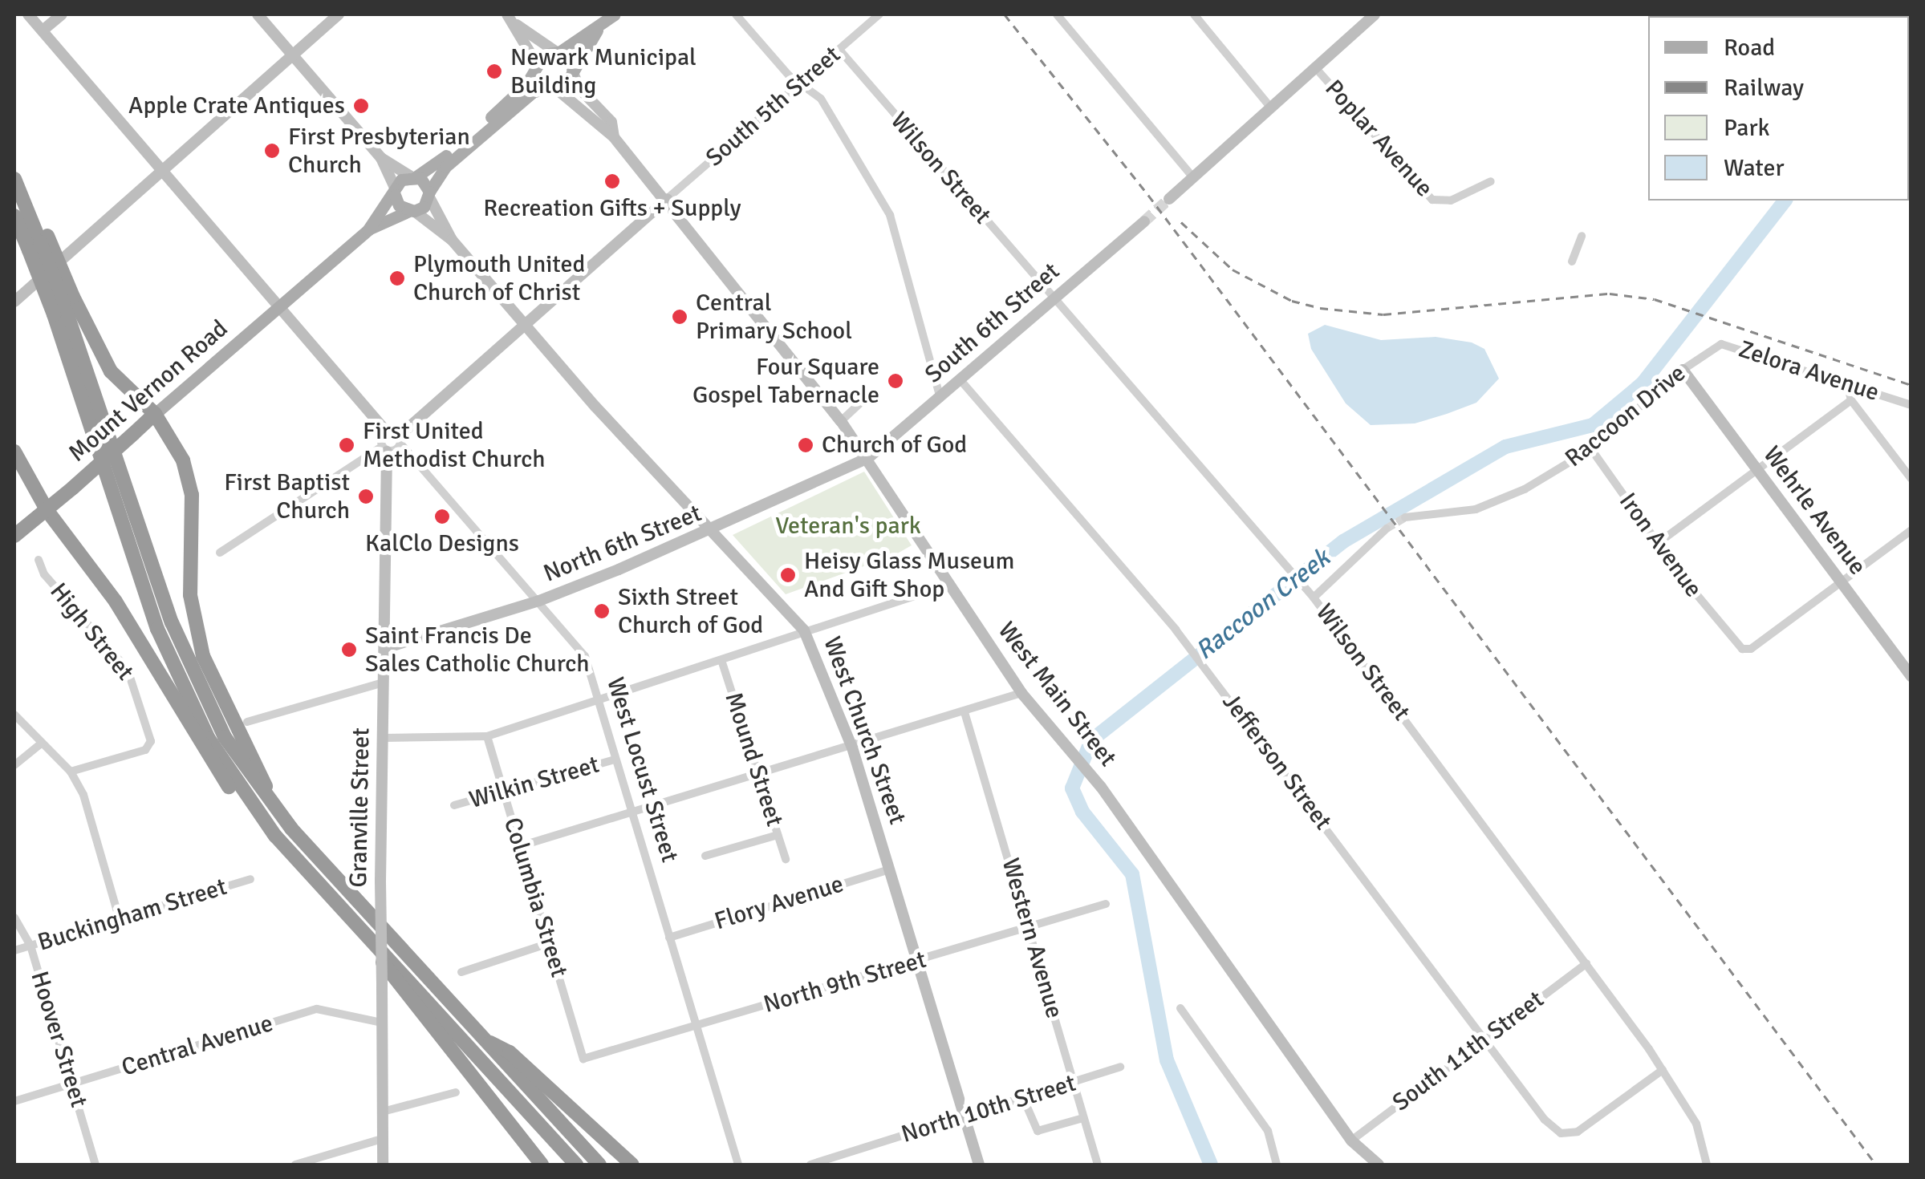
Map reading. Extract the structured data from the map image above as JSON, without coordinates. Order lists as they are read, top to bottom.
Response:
{
  "streets": {
    "highway": ["Mount Vernon Road"],
    "street": [
      "South 5th Street",
      "Poplar Avenue",
      "Wilson Street",
      "South 6th Street",
      "Zelora Avenue",
      "Raccoon Drive",
      "Wehrle Avenue",
      "North 6th Street",
      "Iron Avenue",
      "High Street",
      "West Main Street",
      "West Church Street",
      "Mound Street",
      "Jefferson Street",
      "West Locust Street",
      "Wilkin Street",
      "Granville Street",
      "Columbia Street",
      "Flory Avenue",
      "Buckingham Street",
      "Western Avenue",
      "North 9th Street",
      "Hoover Street",
      "Central Avenue",
      "South 11th Street",
      "North 10th Street"
    ]
  },
  "crossings": [
    ["South 5th Street", "Wilson Street"],
    ["South 5th Street", "West Main Street"],
    ["Wilson Street", "South 6th Street"],
    ["Wilson Street", "Jefferson Street"],
    ["Wilson Street", "South 11th Street"],
    ["South 6th Street", "North 6th Street"],
    ["South 6th Street", "West Main Street"],
    ["South 6th Street", "Jefferson Street"],
    ["Zelora Avenue", "Raccoon Drive"],
    ["Mount Vernon Road", "West Locust Street"],
    ["Raccoon Drive", "Wehrle Avenue"],
    ["Raccoon Drive", "Iron Avenue"],
    ["Wehrle Avenue", "Iron Avenue"],
    ["North 6th Street", "West Main Street"],
    ["North 6th Street", "West Church Street"],
    ["North 6th Street", "West Locust Street"],
    ["North 6th Street", "Granville Street"],
    ["West Main Street", "South 11th Street"],
    ["West Church Street", "Flory Avenue"],
    ["West Church Street", "North 9th Street"],
    ["West Church Street", "North 10th Street"],
    ["Jefferson Street", "South 11th Street"],
    ["West Locust Street", "Wilkin Street"],
    ["West Locust Street", "Flory Avenue"],
    ["West Locust Street", "North 9th Street"],
    ["Wilkin Street", "Columbia Street"],
    ["Granville Street", "Central Avenue"],
    ["Columbia Street", "North 9th Street"],
    ["Buckingham Street", "Hoover Street"],
    ["Western Avenue", "North 9th Street"],
    ["Western Avenue", "North 10th Street"],
    ["Hoover Street", "Central Avenue"]
  ],
  "water": ["Raccoon Creek"],
  "parks": ["Veteran's park"],
  "places": [
    "Newark Municipal Building",
    "Apple Crate Antiques",
    "First Presbyterian Church",
    "Recreation Gifts + Supply",
    "Plymouth United Church of Christ",
    "Central Primary School",
    "Four Square Gospel Tabernacle",
    "First United Methodist Church",
    "Church of God",
    "First Baptist Church",
    "KalClo Designs",
    "Heisy Glass Museum And Gift Shop",
    "Sixth Street Church of God",
    "Saint Francis De Sales Catholic Church"
  ],
  "legend": [
    "Road",
    "Railway",
    "Park",
    "Water"
  ]
}
